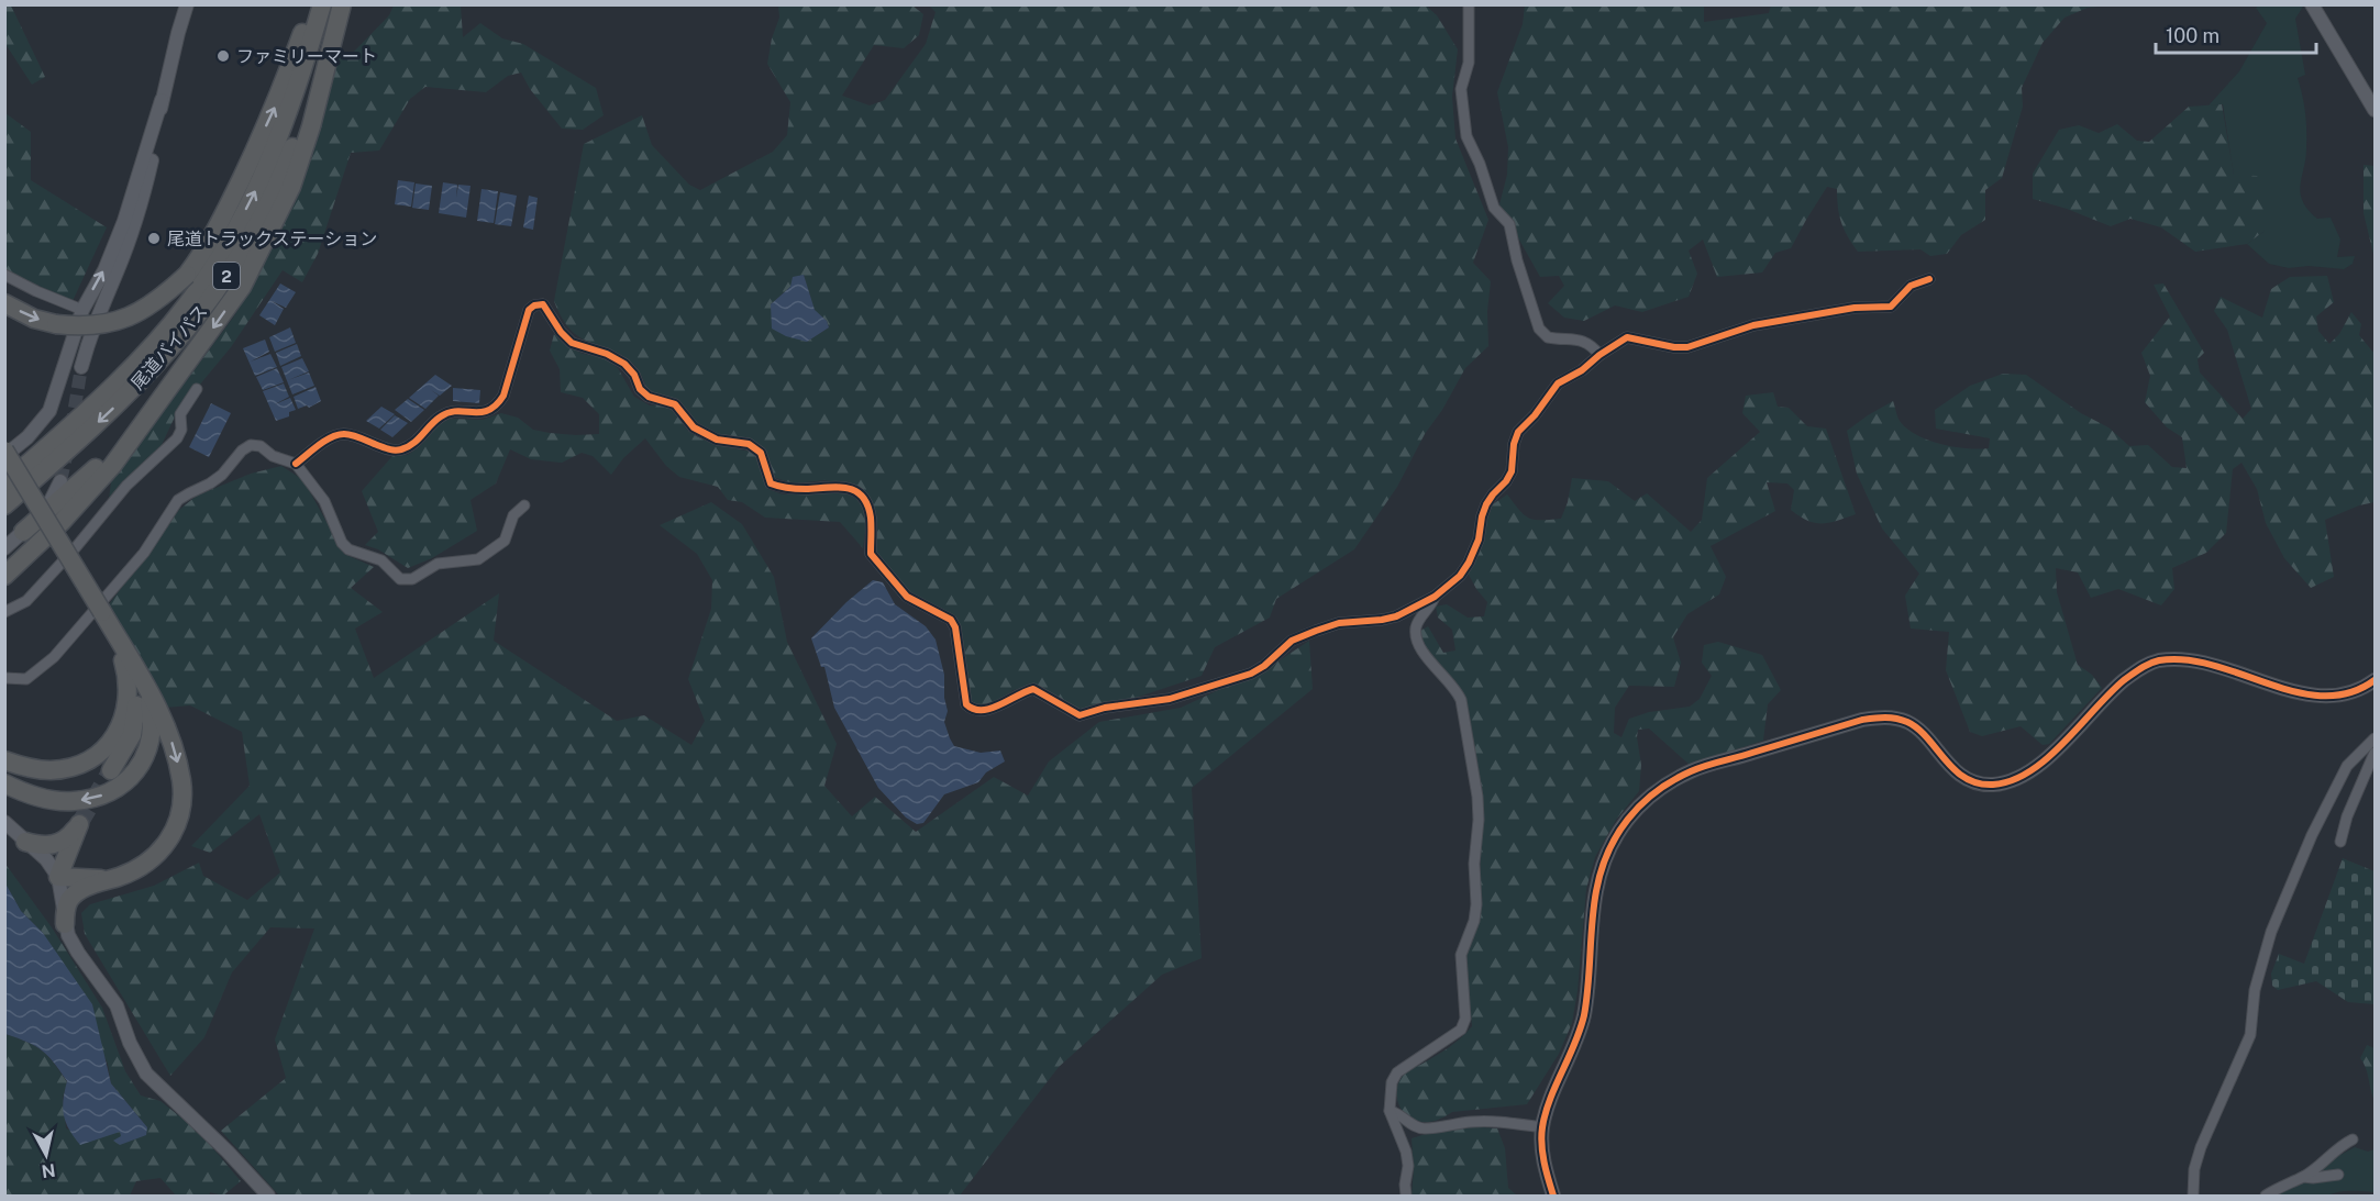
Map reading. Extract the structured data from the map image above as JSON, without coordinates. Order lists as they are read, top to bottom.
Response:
{
  "streets": {
    "highway": ["2", "尾道バイパス"]
  },
  "places": ["ファミリーマート", "尾道トラックステーション"],
  "scale_bar": "100 m",
  "north": "bottom"
}
